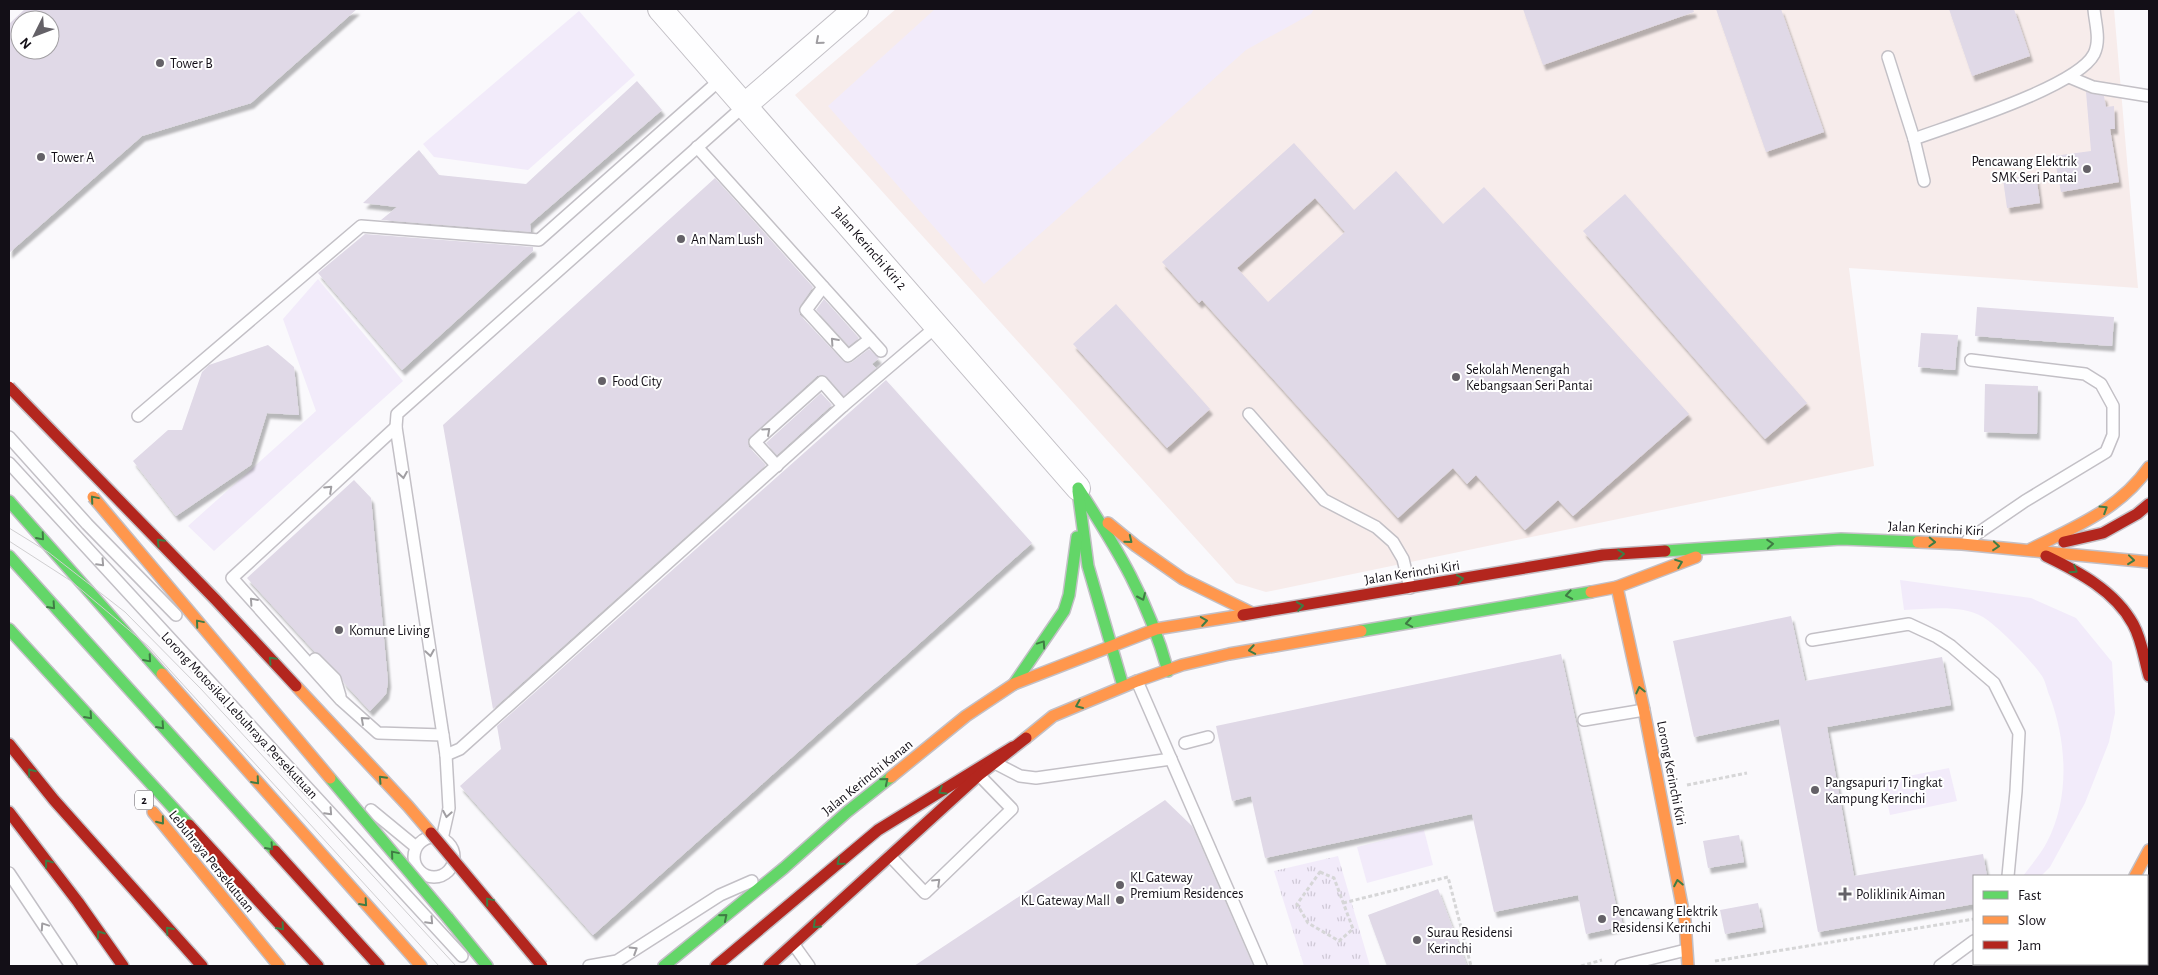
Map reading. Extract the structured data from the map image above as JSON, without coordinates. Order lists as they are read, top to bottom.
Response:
{
  "streets": {
    "main road": [
      "Jalan Kerinchi Kiri",
      "Lorong Kerinchi Kiri",
      "Jalan Kerinchi Kanan",
      "2",
      "Lebuhraya Persekutuan"
    ],
    "street": ["Jalan Kerinchi Kiri 2"],
    "lane": ["Lorong Motosikal Lebuhraya Persekutuan"]
  },
  "crossings": [
    ["Jalan Kerinchi Kiri", "Lorong Kerinchi Kiri"],
    ["Jalan Kerinchi Kiri", "Jalan Kerinchi Kanan"]
  ],
  "one_way": ["Lorong Kerinchi Kiri"],
  "places": {
    "other": [
      "Tower B",
      "Tower A",
      "Pencawang Elektrik SMK Seri Pantai",
      "An Nam Lush",
      "Sekolah Menengah Kebangsaan Seri Pantai",
      "Food City",
      "Komune Living",
      "Pangsapuri 17 Tingkat Kampung Kerinchi",
      "KL Gateway Premium Residences",
      "KL Gateway Mall",
      "Pencawang Elektrik Residensi Kerinchi",
      "Surau Residensi Kerinchi"
    ],
    "health": ["Poliklinik Aiman"]
  },
  "legend": ["Fast", "Slow", "Jam"],
  "north": "bottom left"
}
